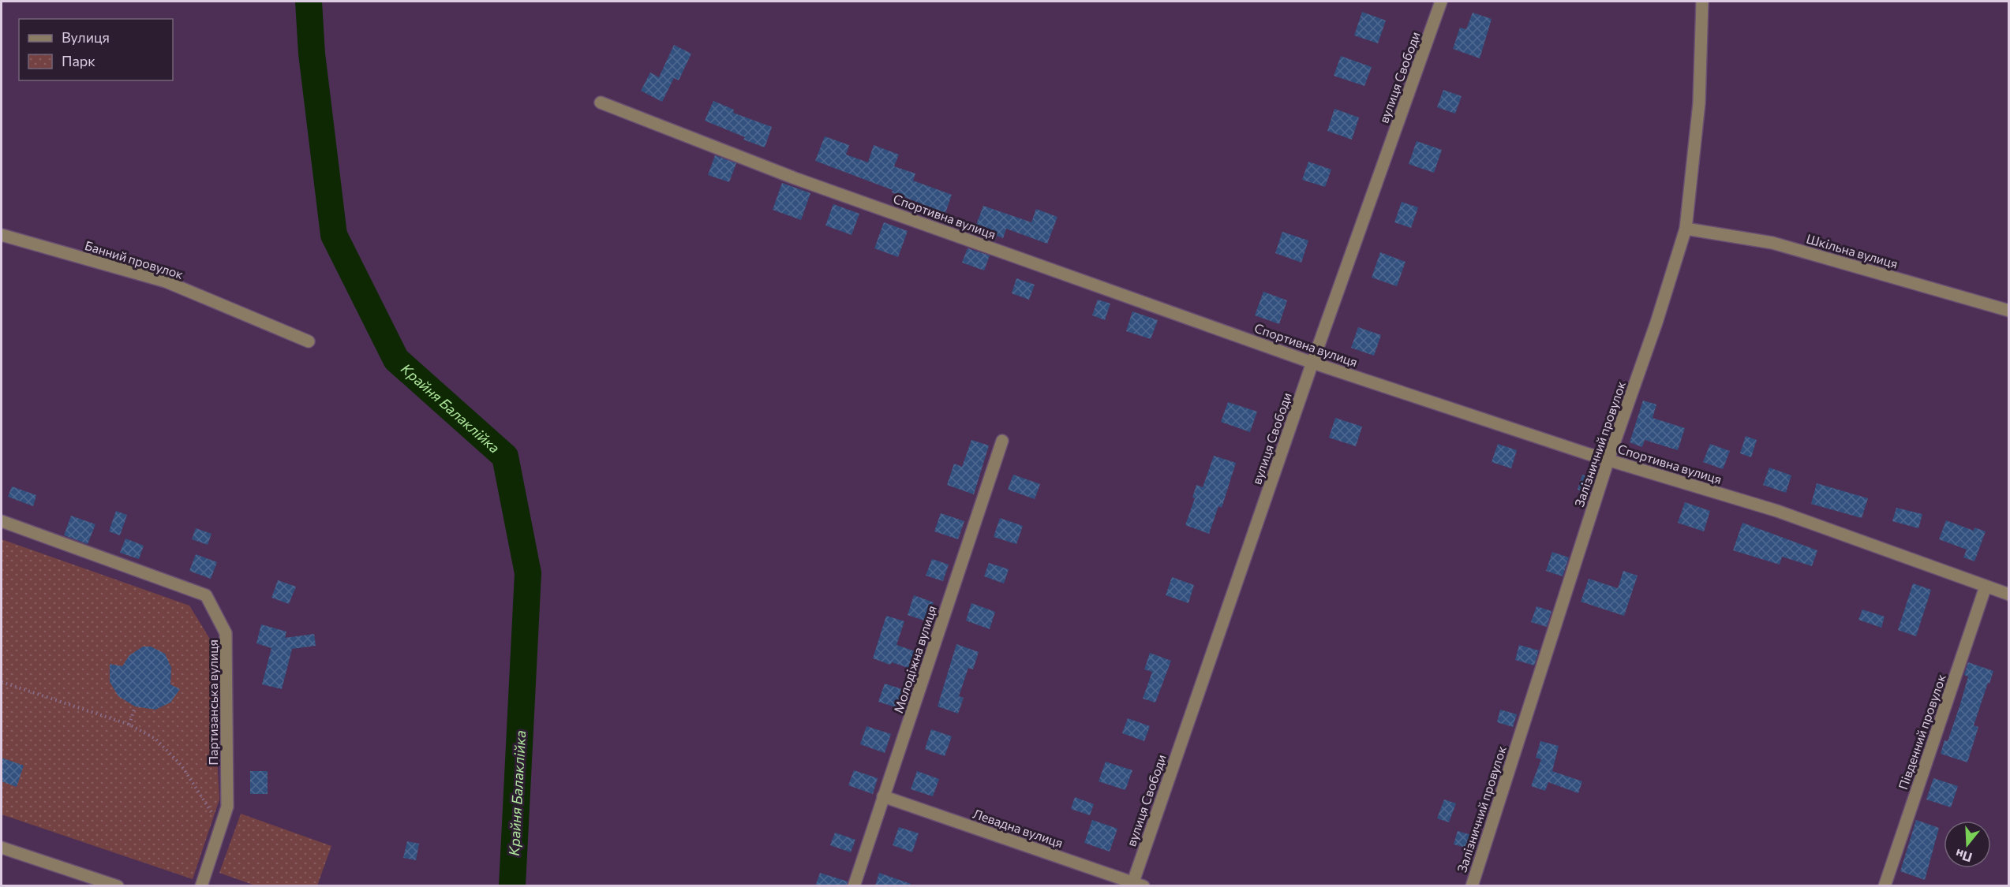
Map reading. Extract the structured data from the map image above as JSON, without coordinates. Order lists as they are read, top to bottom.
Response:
{
  "streets": {
    "street": [
      "вулиця Свободи",
      "Спортивна вулиця",
      "Шкільна вулиця",
      "Банний провулок",
      "Залізничний провулок",
      "Молодіжна вулиця",
      "Партизанська вулиця",
      "Південний провулок",
      "Левадна вулиця"
    ]
  },
  "crossings": [
    ["вулиця Свободи", "Спортивна вулиця"],
    ["вулиця Свободи", "Левадна вулиця"],
    ["Спортивна вулиця", "Залізничний провулок"],
    ["Спортивна вулиця", "Південний провулок"],
    ["Шкільна вулиця", "Залізничний провулок"],
    ["Молодіжна вулиця", "Левадна вулиця"]
  ],
  "water": ["Крайня Балаклійка"],
  "legend": ["Вулиця", "Парк"],
  "north": "bottom"
}
